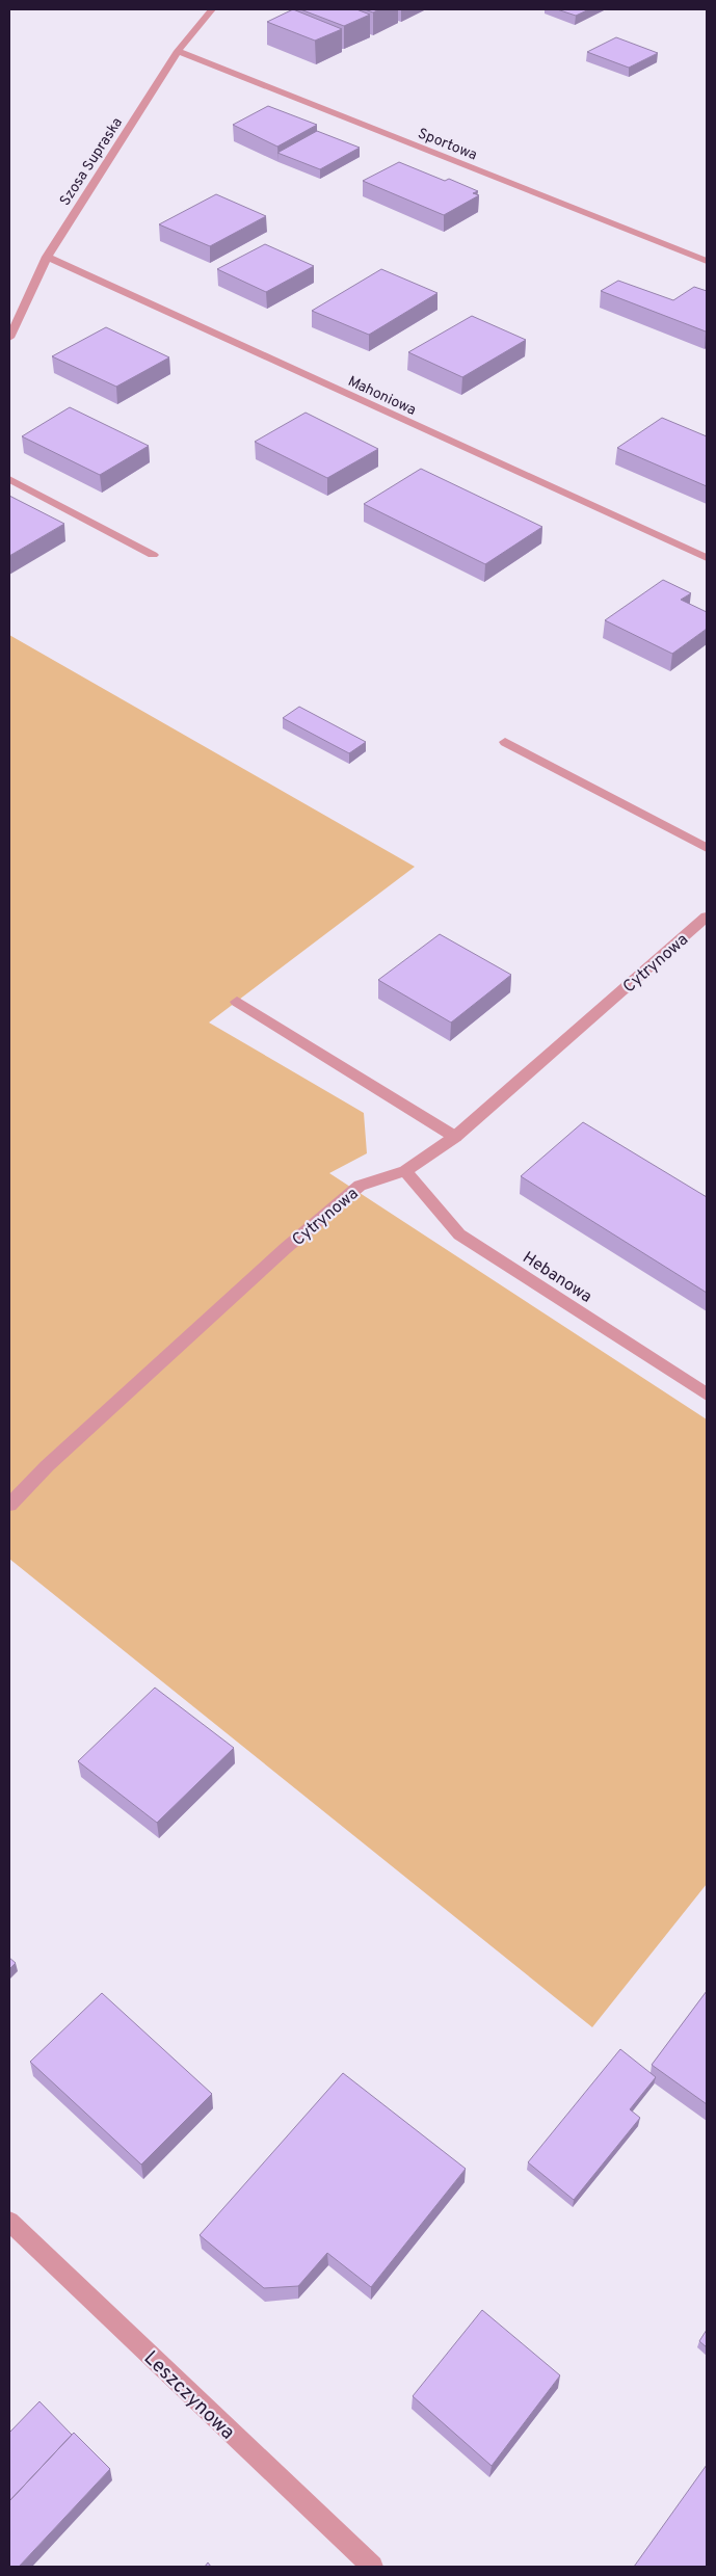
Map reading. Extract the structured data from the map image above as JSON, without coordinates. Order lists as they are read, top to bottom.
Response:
{
  "streets": {
    "street": [
      "Sportowa",
      "Szosa Supraska",
      "Mahoniowa",
      "Cytrynowa",
      "Hebanowa",
      "Leszczynowa"
    ]
  },
  "crossings": [
    ["Sportowa", "Szosa Supraska"],
    ["Szosa Supraska", "Mahoniowa"],
    ["Cytrynowa", "Hebanowa"]
  ]
}
